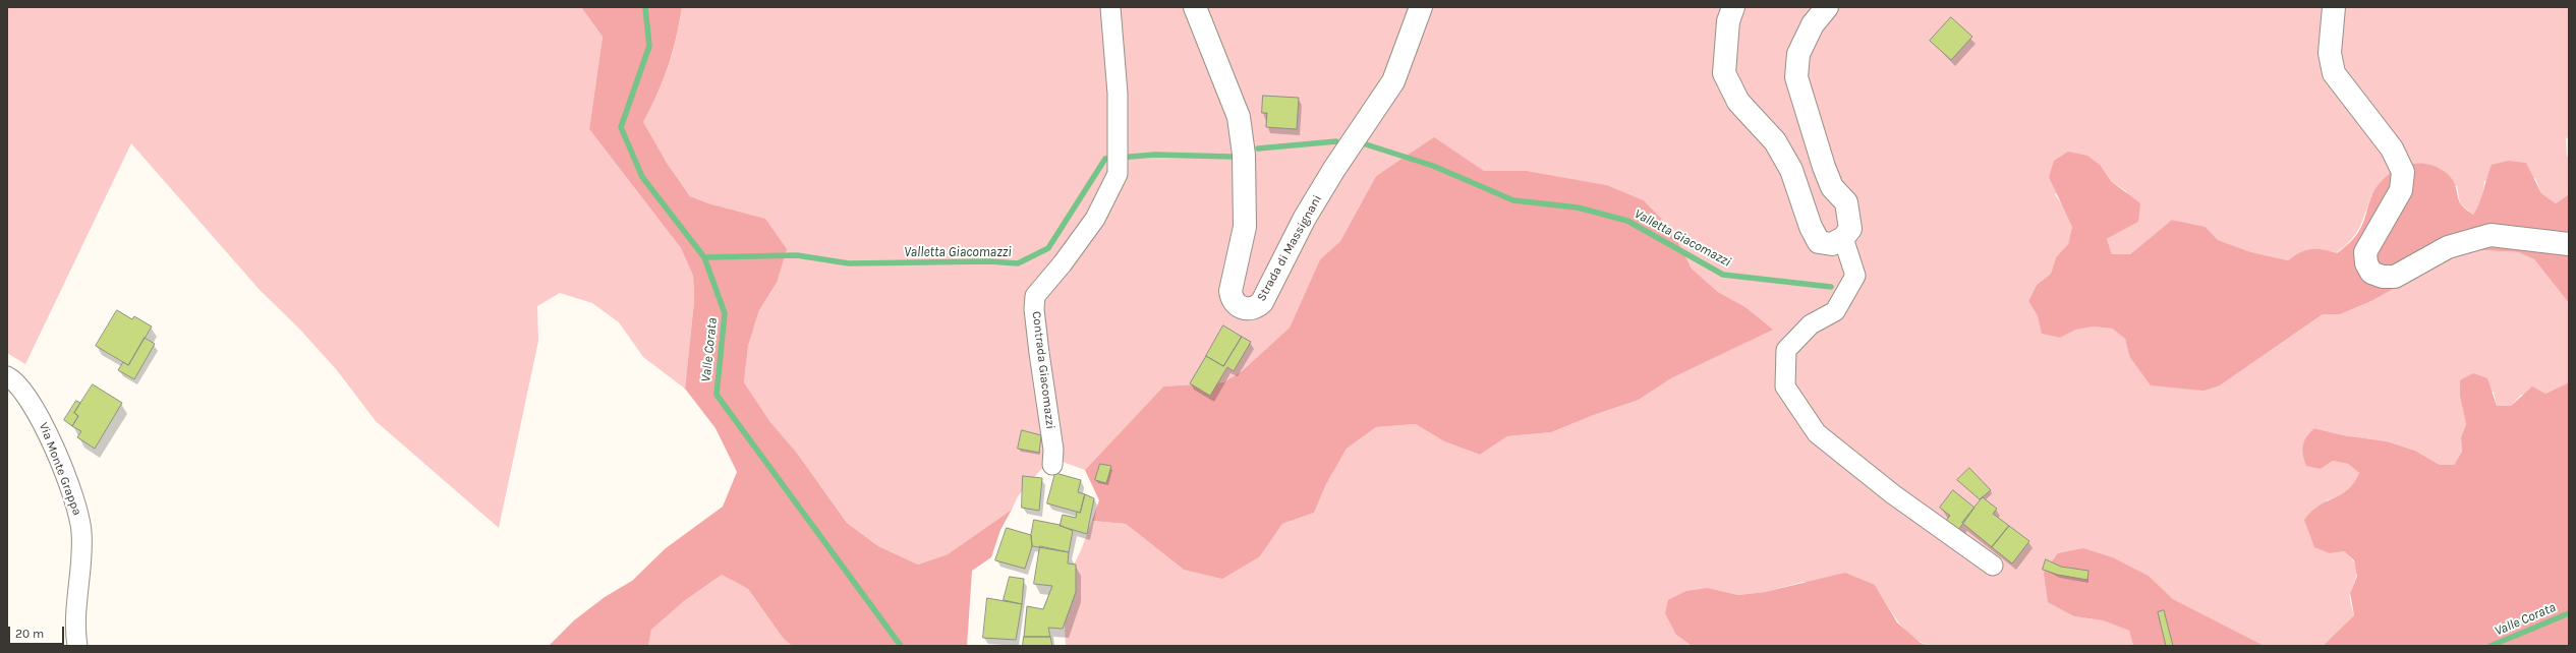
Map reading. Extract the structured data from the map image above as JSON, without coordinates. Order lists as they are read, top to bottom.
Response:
{
  "streets": {
    "street": ["Strada di Massignani", "Contrada Giacomazzi", "Via Monte Grappa"]
  },
  "water": ["Valletta Giacomazzi", "Valle Corata"],
  "scale_bar": "20 m"
}
